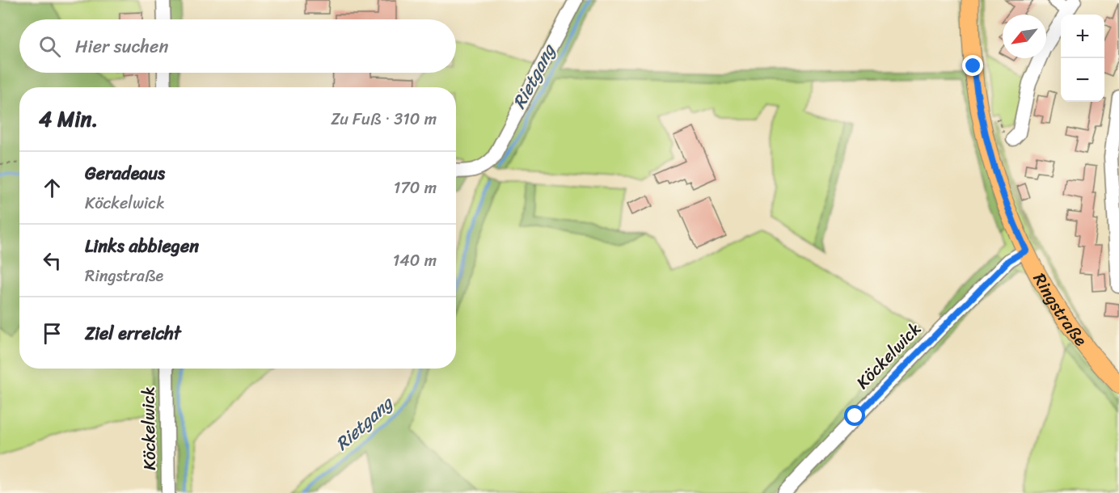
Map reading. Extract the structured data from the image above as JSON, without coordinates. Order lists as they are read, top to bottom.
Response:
{
  "streets": {
    "main road": ["Ringstraße"],
    "street": ["Köckelwick"]
  },
  "crossings": [
    ["Ringstraße", "Köckelwick"]
  ],
  "water": ["Rietgang"],
  "north": "bottom left",
  "page": {
    "map_buttons": ["+", "−"],
    "search": "Hier suchen",
    "heading": ["4 Min.", "Zu Fuß · 310 m"],
    "list": [
      ["Geradeaus", "Köckelwick", "170 m"],
      ["Links abbiegen", "Ringstraße", "140 m"],
      "Ziel erreicht"
    ]
  }
}
